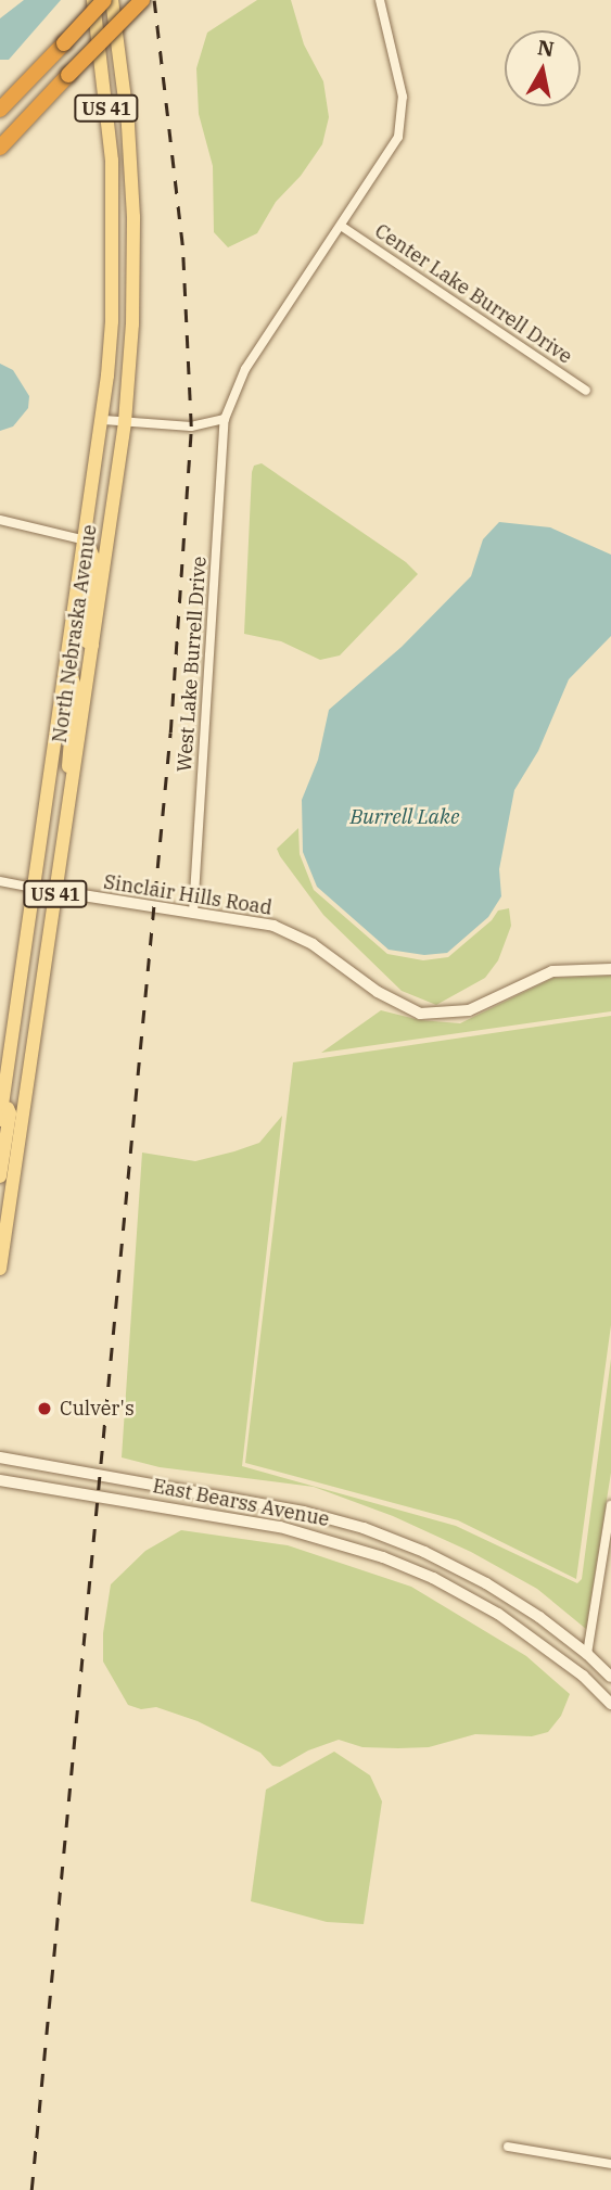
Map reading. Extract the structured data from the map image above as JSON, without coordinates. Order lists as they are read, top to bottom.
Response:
{
  "streets": {
    "main road": ["US 41", "North Nebraska Avenue", "East Bearss Avenue"],
    "street": ["Center Lake Burrell Drive", "West Lake Burrell Drive", "Sinclair Hills Road"]
  },
  "crossings": [
    ["Center Lake Burrell Drive", "West Lake Burrell Drive"],
    ["North Nebraska Avenue", "Sinclair Hills Road"],
    ["West Lake Burrell Drive", "Sinclair Hills Road"]
  ],
  "water": ["Burrell Lake"],
  "places": ["Culver's"],
  "north": "top"
}
